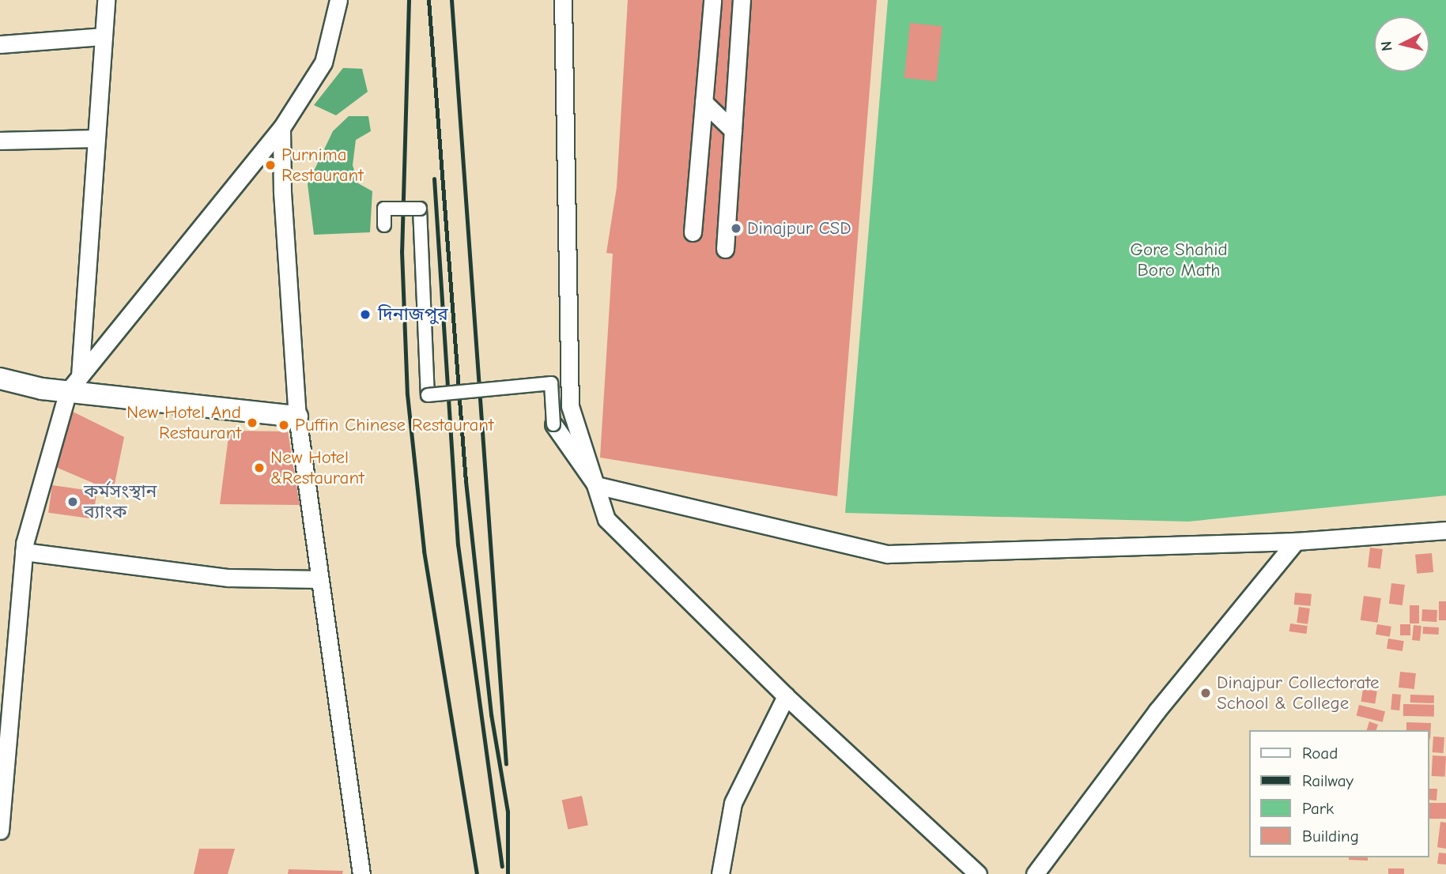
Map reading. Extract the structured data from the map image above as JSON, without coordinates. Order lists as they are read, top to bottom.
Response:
{
  "parks": ["Gore Shahid Boro Math"],
  "places": [
    "Purnima Restaurant",
    "Dinajpur CSD",
    "দিনাজপুর",
    "New Hotel And Restaurant",
    "Puffin Chinese Restaurant",
    "New Hotel &Restaurant",
    "কর্মসংস্থান ব্যাংক",
    "Dinajpur Collectorate School & College"
  ],
  "legend": [
    "Road",
    "Railway",
    "Park",
    "Building"
  ],
  "north": "left"
}
